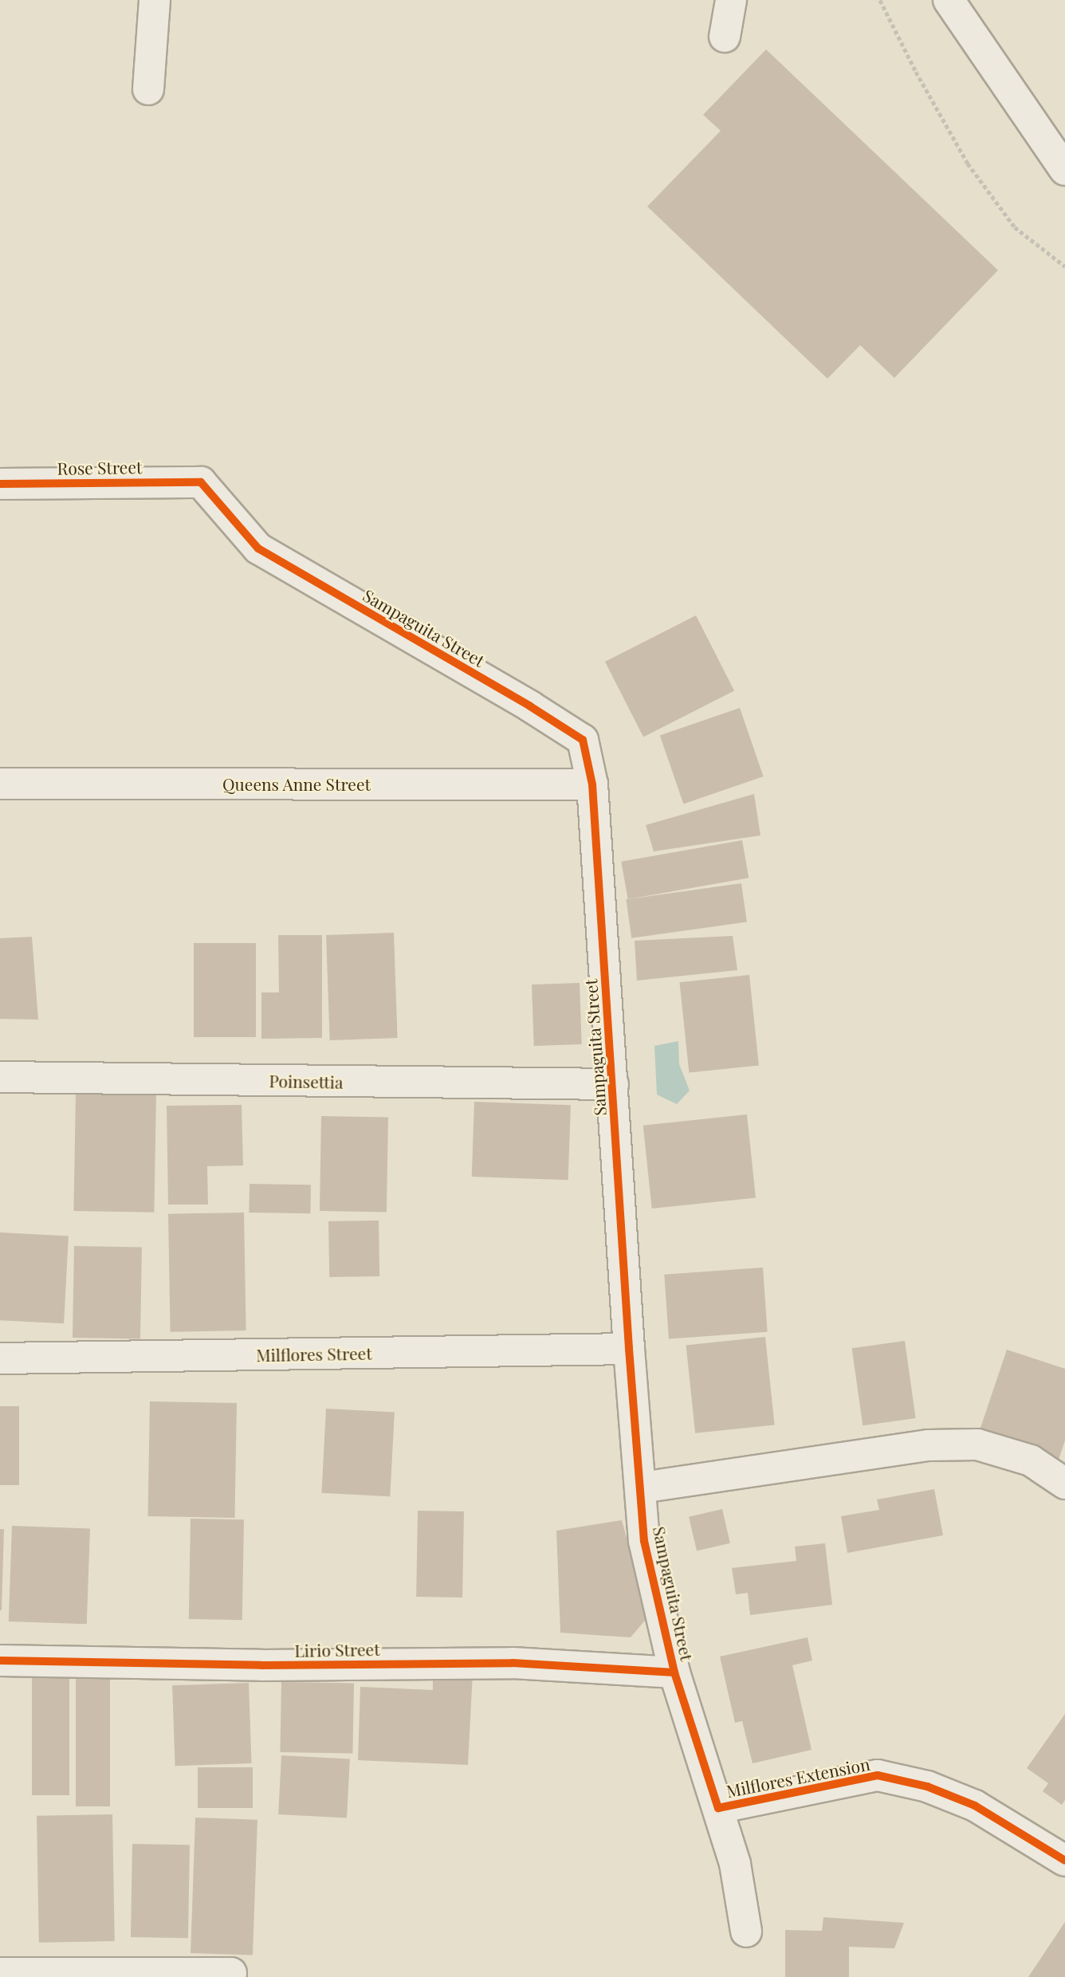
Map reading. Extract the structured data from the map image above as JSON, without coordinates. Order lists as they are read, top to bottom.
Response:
{
  "streets": {
    "street": [
      "Rose Street",
      "Sampaguita Street",
      "Queens Anne Street",
      "Poinsettia",
      "Milflores Street",
      "Lirio Street",
      "Milflores Extension"
    ]
  },
  "crossings": [
    ["Rose Street", "Sampaguita Street"],
    ["Sampaguita Street", "Queens Anne Street"],
    ["Sampaguita Street", "Poinsettia"],
    ["Sampaguita Street", "Milflores Street"],
    ["Sampaguita Street", "Lirio Street"],
    ["Sampaguita Street", "Milflores Extension"]
  ]
}
